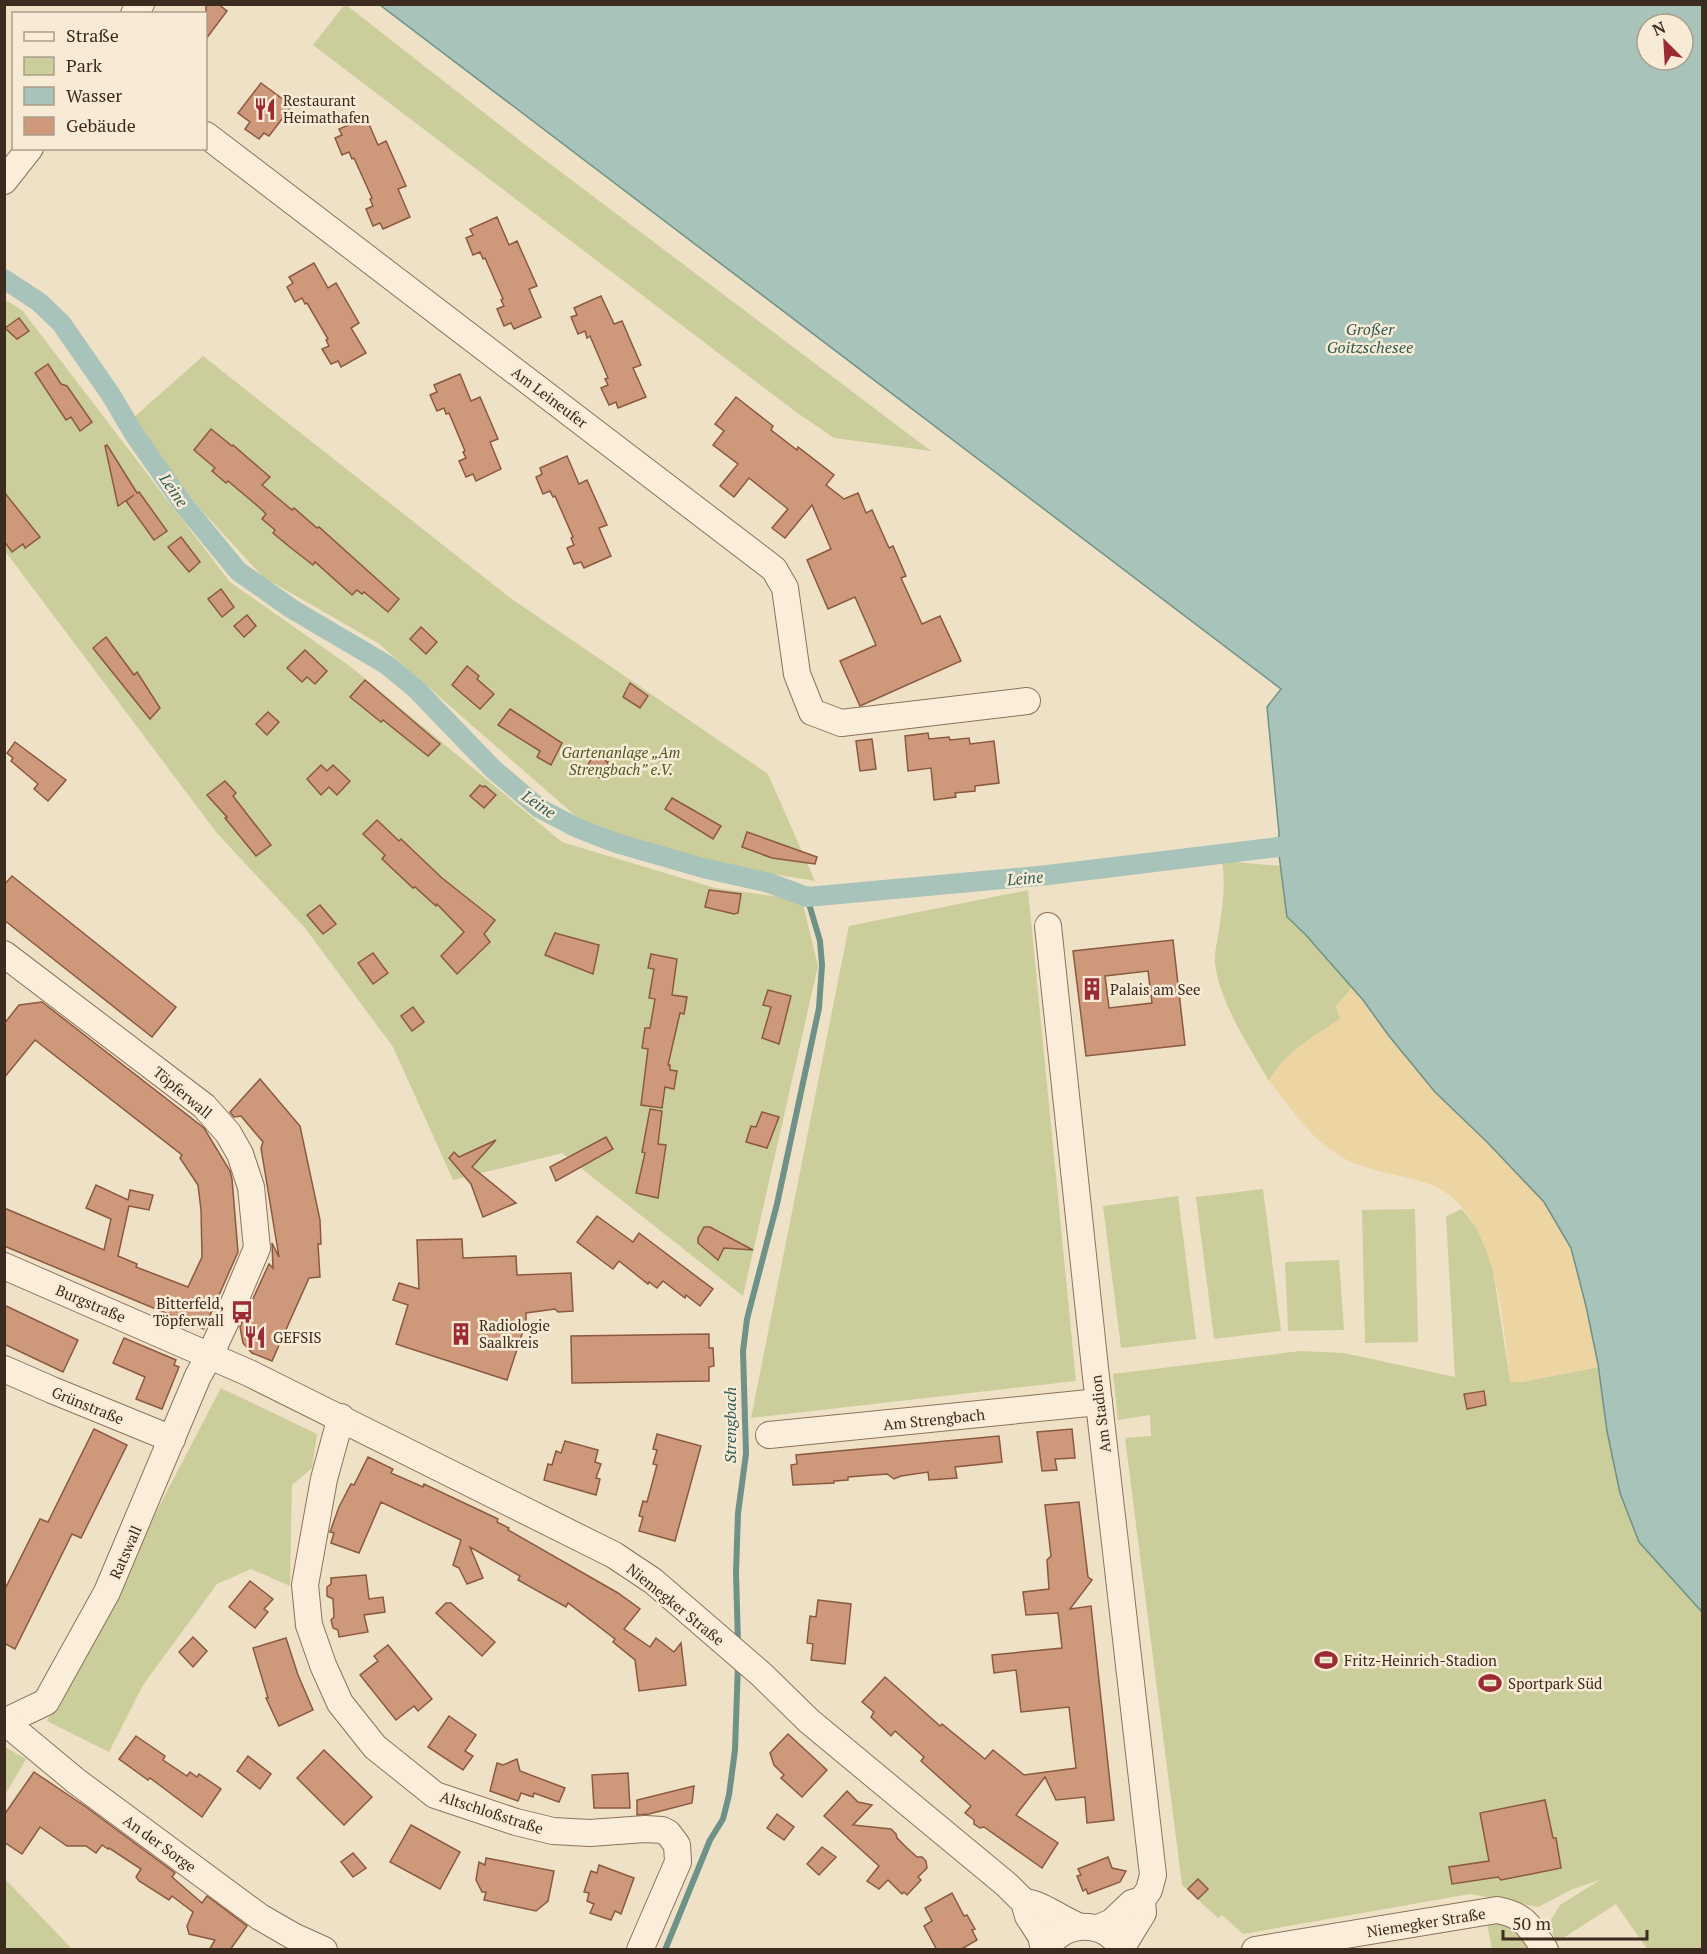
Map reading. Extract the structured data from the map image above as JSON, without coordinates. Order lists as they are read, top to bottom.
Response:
{
  "streets": {
    "street": [
      "Am Leineufer",
      "Töpferwall",
      "Burgstraße",
      "Grünstraße",
      "Am Stadion",
      "Am Strengbach",
      "Ratswall",
      "Niemegker Straße",
      "Altschloßstraße",
      "An der Sorge"
    ]
  },
  "crossings": [
    ["Töpferwall", "Burgstraße"],
    ["Töpferwall", "Ratswall"],
    ["Töpferwall", "Niemegker Straße"],
    ["Burgstraße", "Ratswall"],
    ["Burgstraße", "Niemegker Straße"],
    ["Grünstraße", "Ratswall"],
    ["Am Stadion", "Am Strengbach"],
    ["Am Stadion", "Niemegker Straße"],
    ["Ratswall", "Niemegker Straße"],
    ["Ratswall", "An der Sorge"],
    ["Niemegker Straße", "Altschloßstraße"]
  ],
  "water": ["Großer Goitzschesee", "Leine", "Strengbach"],
  "parks": ["Gartenanlage „Am Strengbach” e.V."],
  "places": {
    "restaurant": ["Restaurant Heimathafen", "GEFSIS"],
    "building": ["Palais am See", "Radiologie Saalkreis"],
    "bus stop": ["Bitterfeld, Töpferwall"],
    "sports": ["Fritz-Heinrich-Stadion", "Sportpark Süd"]
  },
  "legend": [
    "Straße",
    "Park",
    "Wasser",
    "Gebäude"
  ],
  "scale_bar": "50 m",
  "north": "top left"
}
